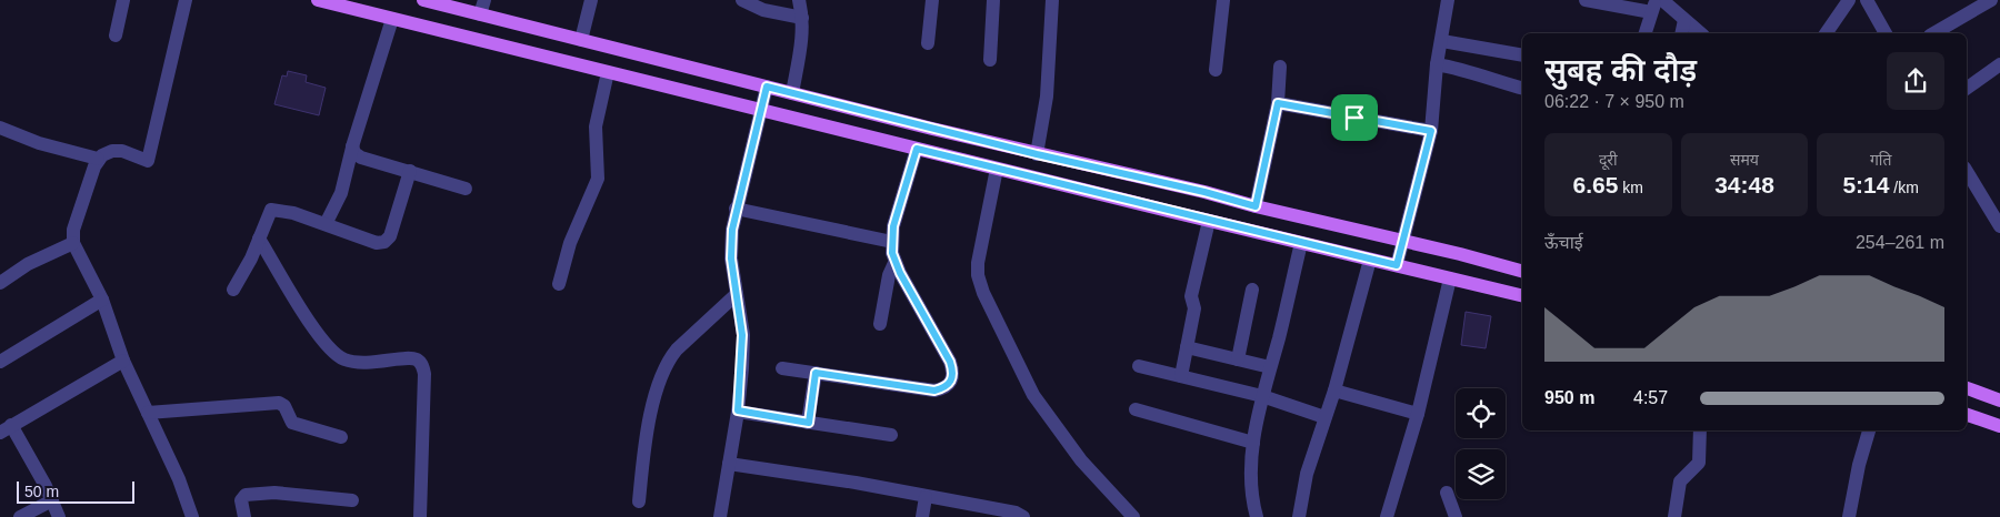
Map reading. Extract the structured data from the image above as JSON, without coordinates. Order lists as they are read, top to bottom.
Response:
{
  "scale_bar": "50 m",
  "page": {
    "heading": ["सुबह की दौड़", "06:22 · 7 × 950 m"],
    "stats": [
      ["दूरी", "6.65 km"],
      ["समय", "34:48"],
      ["गति", "5:14 /km"]
    ],
    "chart": ["ऊँचाई", "254–261 m"],
    "list": [
      {
        "name": "950 m",
        "note": "4:57"
      }
    ],
    "scale": "50 m"
  }
}
